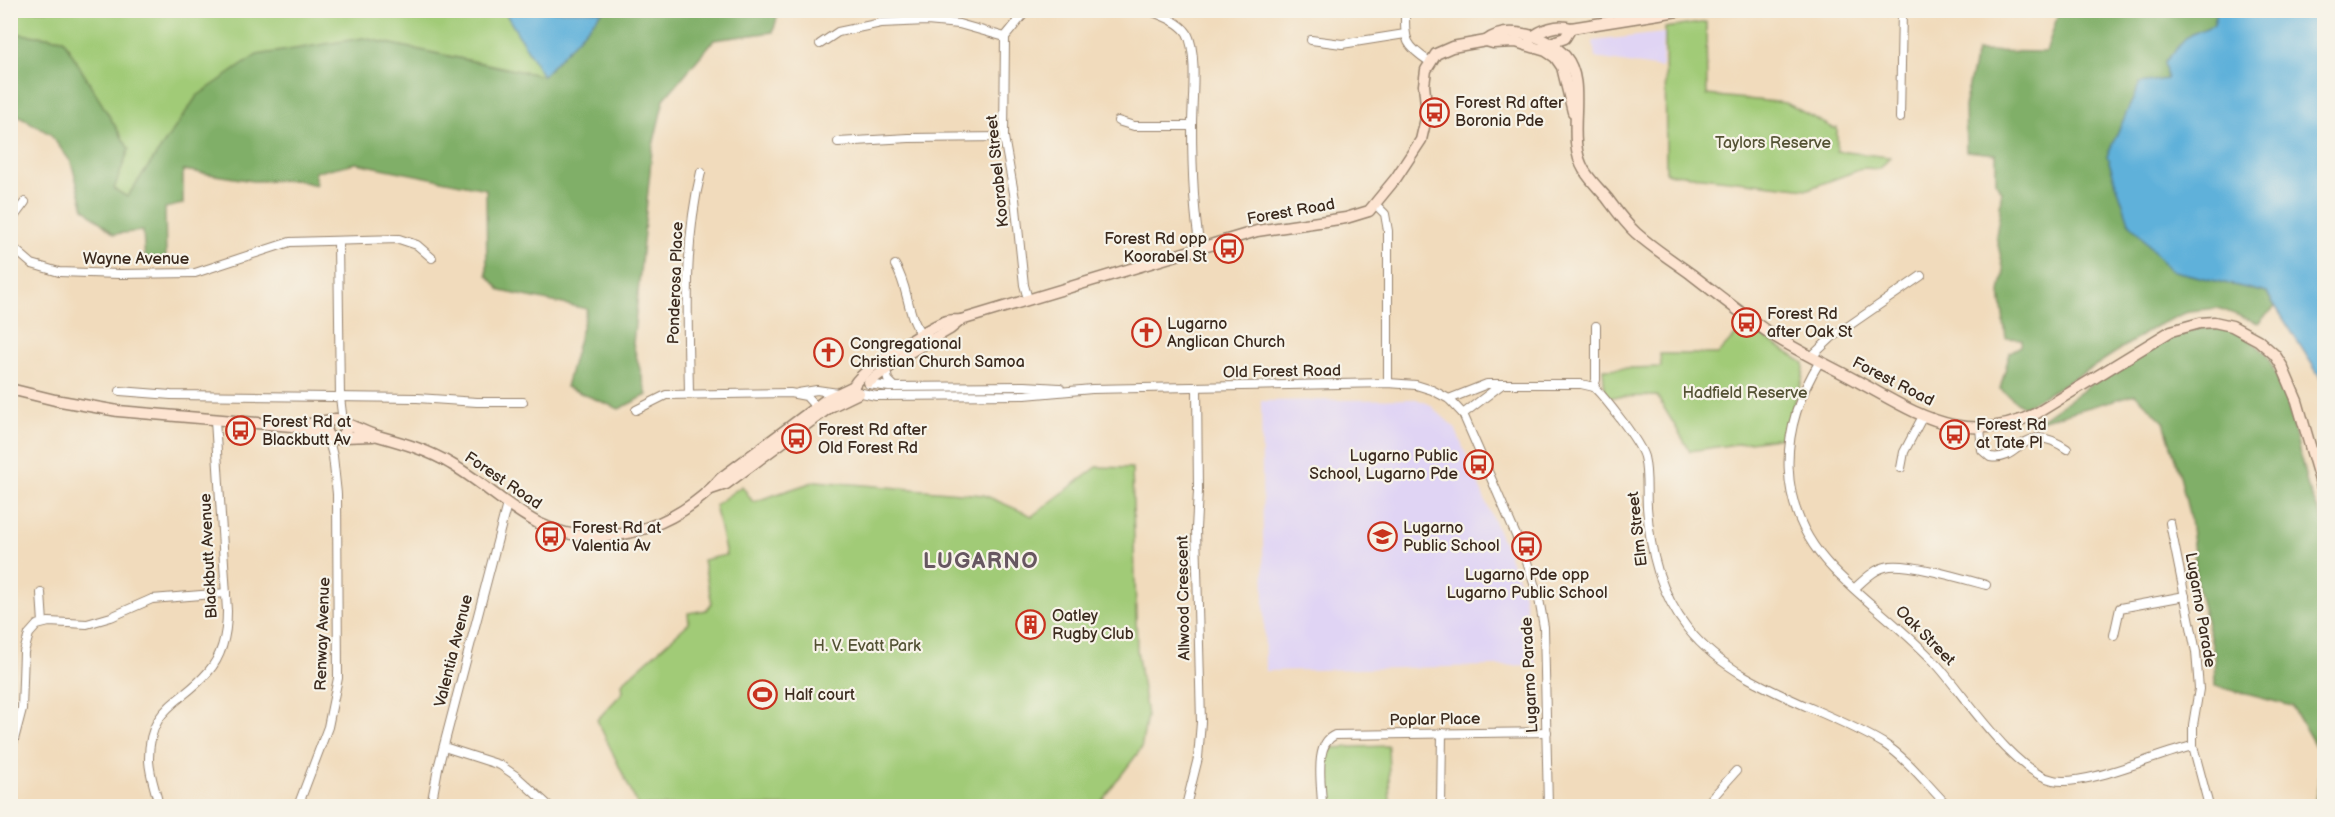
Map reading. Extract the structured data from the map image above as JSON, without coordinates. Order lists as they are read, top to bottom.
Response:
{
  "streets": {
    "street": [
      "Koorabel Street",
      "Forest Road",
      "Wayne Avenue",
      "Ponderosa Place",
      "Old Forest Road",
      "Elm Street",
      "Blackbutt Avenue",
      "Allwood Crescent",
      "Lugarno Parade",
      "Renway Avenue",
      "Oak Street",
      "Valentia Avenue",
      "Poplar Place"
    ]
  },
  "crossings": [
    ["Koorabel Street", "Forest Road"],
    ["Forest Road", "Old Forest Road"],
    ["Forest Road", "Blackbutt Avenue"],
    ["Forest Road", "Renway Avenue"],
    ["Forest Road", "Oak Street"],
    ["Forest Road", "Valentia Avenue"],
    ["Old Forest Road", "Allwood Crescent"],
    ["Old Forest Road", "Lugarno Parade"],
    ["Lugarno Parade", "Oak Street"],
    ["Lugarno Parade", "Poplar Place"]
  ],
  "districts": ["LUGARNO"],
  "parks": ["Taylors Reserve", "Hadfield Reserve", "H. V. Evatt Park"],
  "places": {
    "bus stop": [
      "Forest Rd after Boronia Pde",
      "Forest Rd opp Koorabel St",
      "Forest Rd after Oak St",
      "Forest Rd at Blackbutt Av",
      "Forest Rd at Tate Pl",
      "Forest Rd after Old Forest Rd",
      "Lugarno Public School, Lugarno Pde",
      "Forest Rd at Valentia Av",
      "Lugarno Pde opp Lugarno Public School"
    ],
    "church": ["Lugarno Anglican Church", "Congregational Christian Church Samoa"],
    "school or university": ["Lugarno Public School"],
    "building": ["Oatley Rugby Club"],
    "sports": ["Half court"]
  }
}
